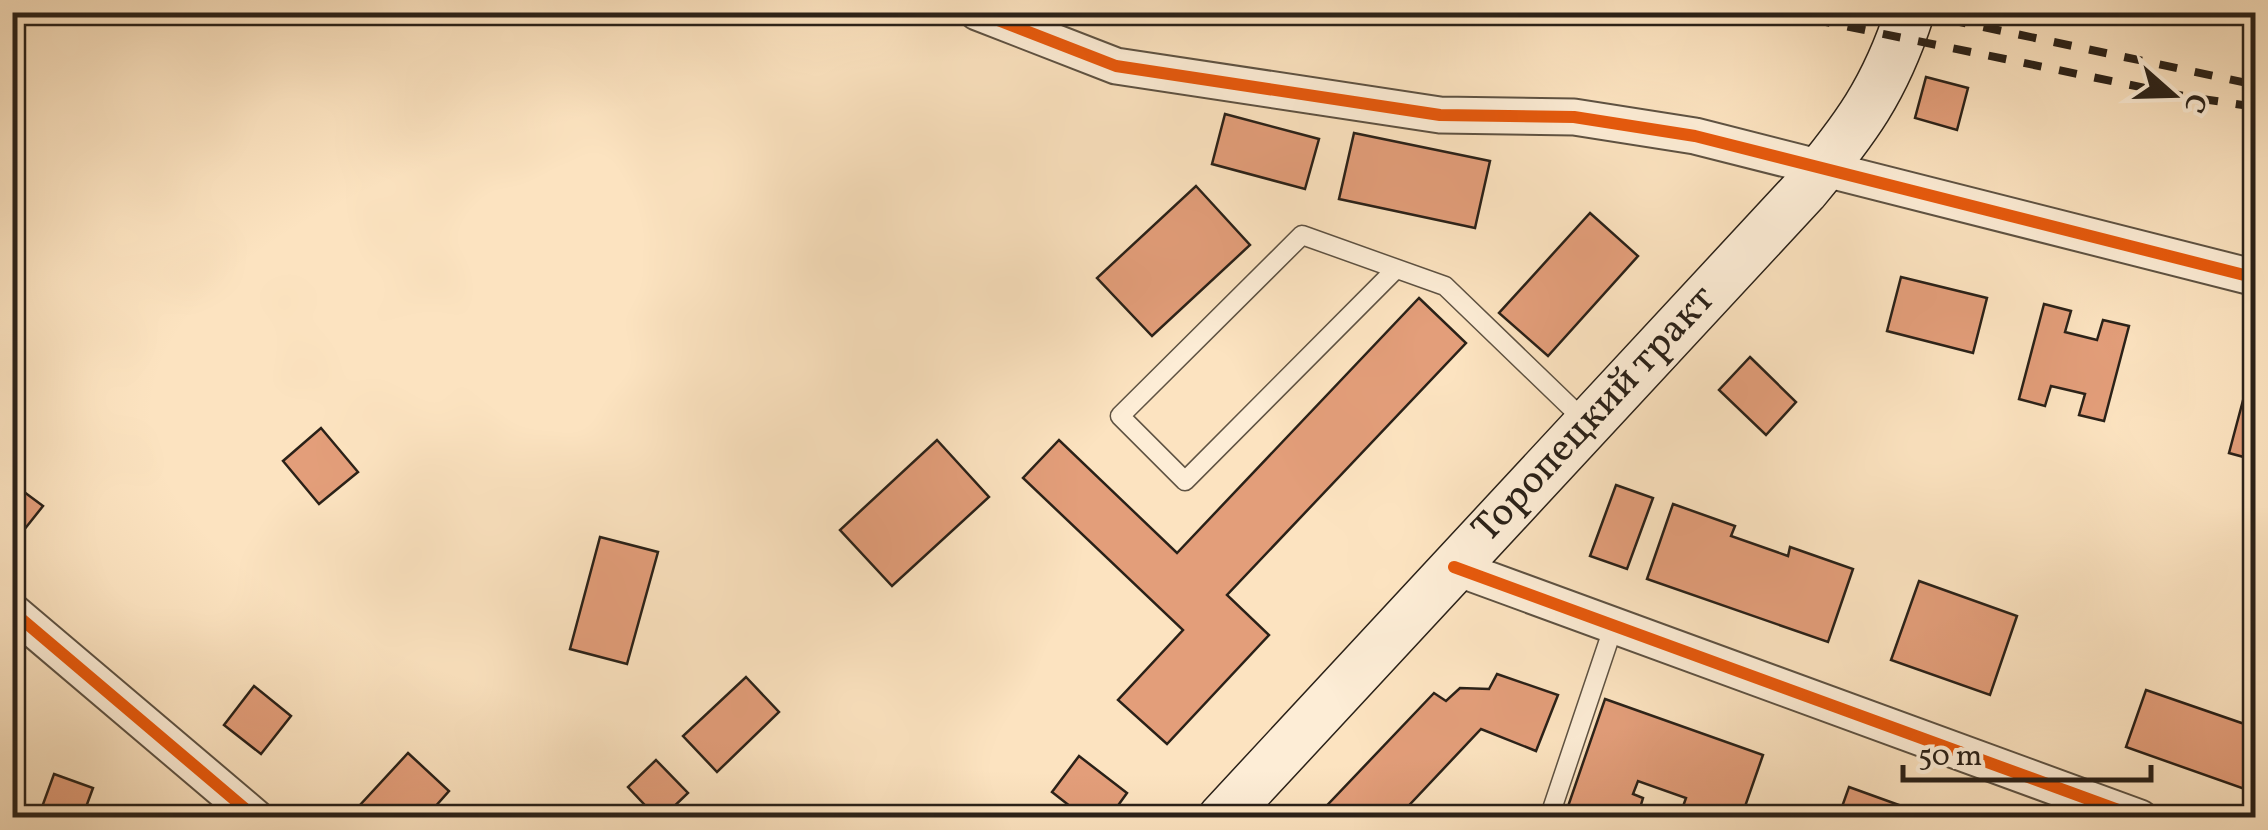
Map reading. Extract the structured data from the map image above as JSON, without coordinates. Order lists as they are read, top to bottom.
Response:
{
  "streets": {
    "main road": ["Торопецкий тракт"]
  },
  "scale_bar": "50 m",
  "north": "right"
}
